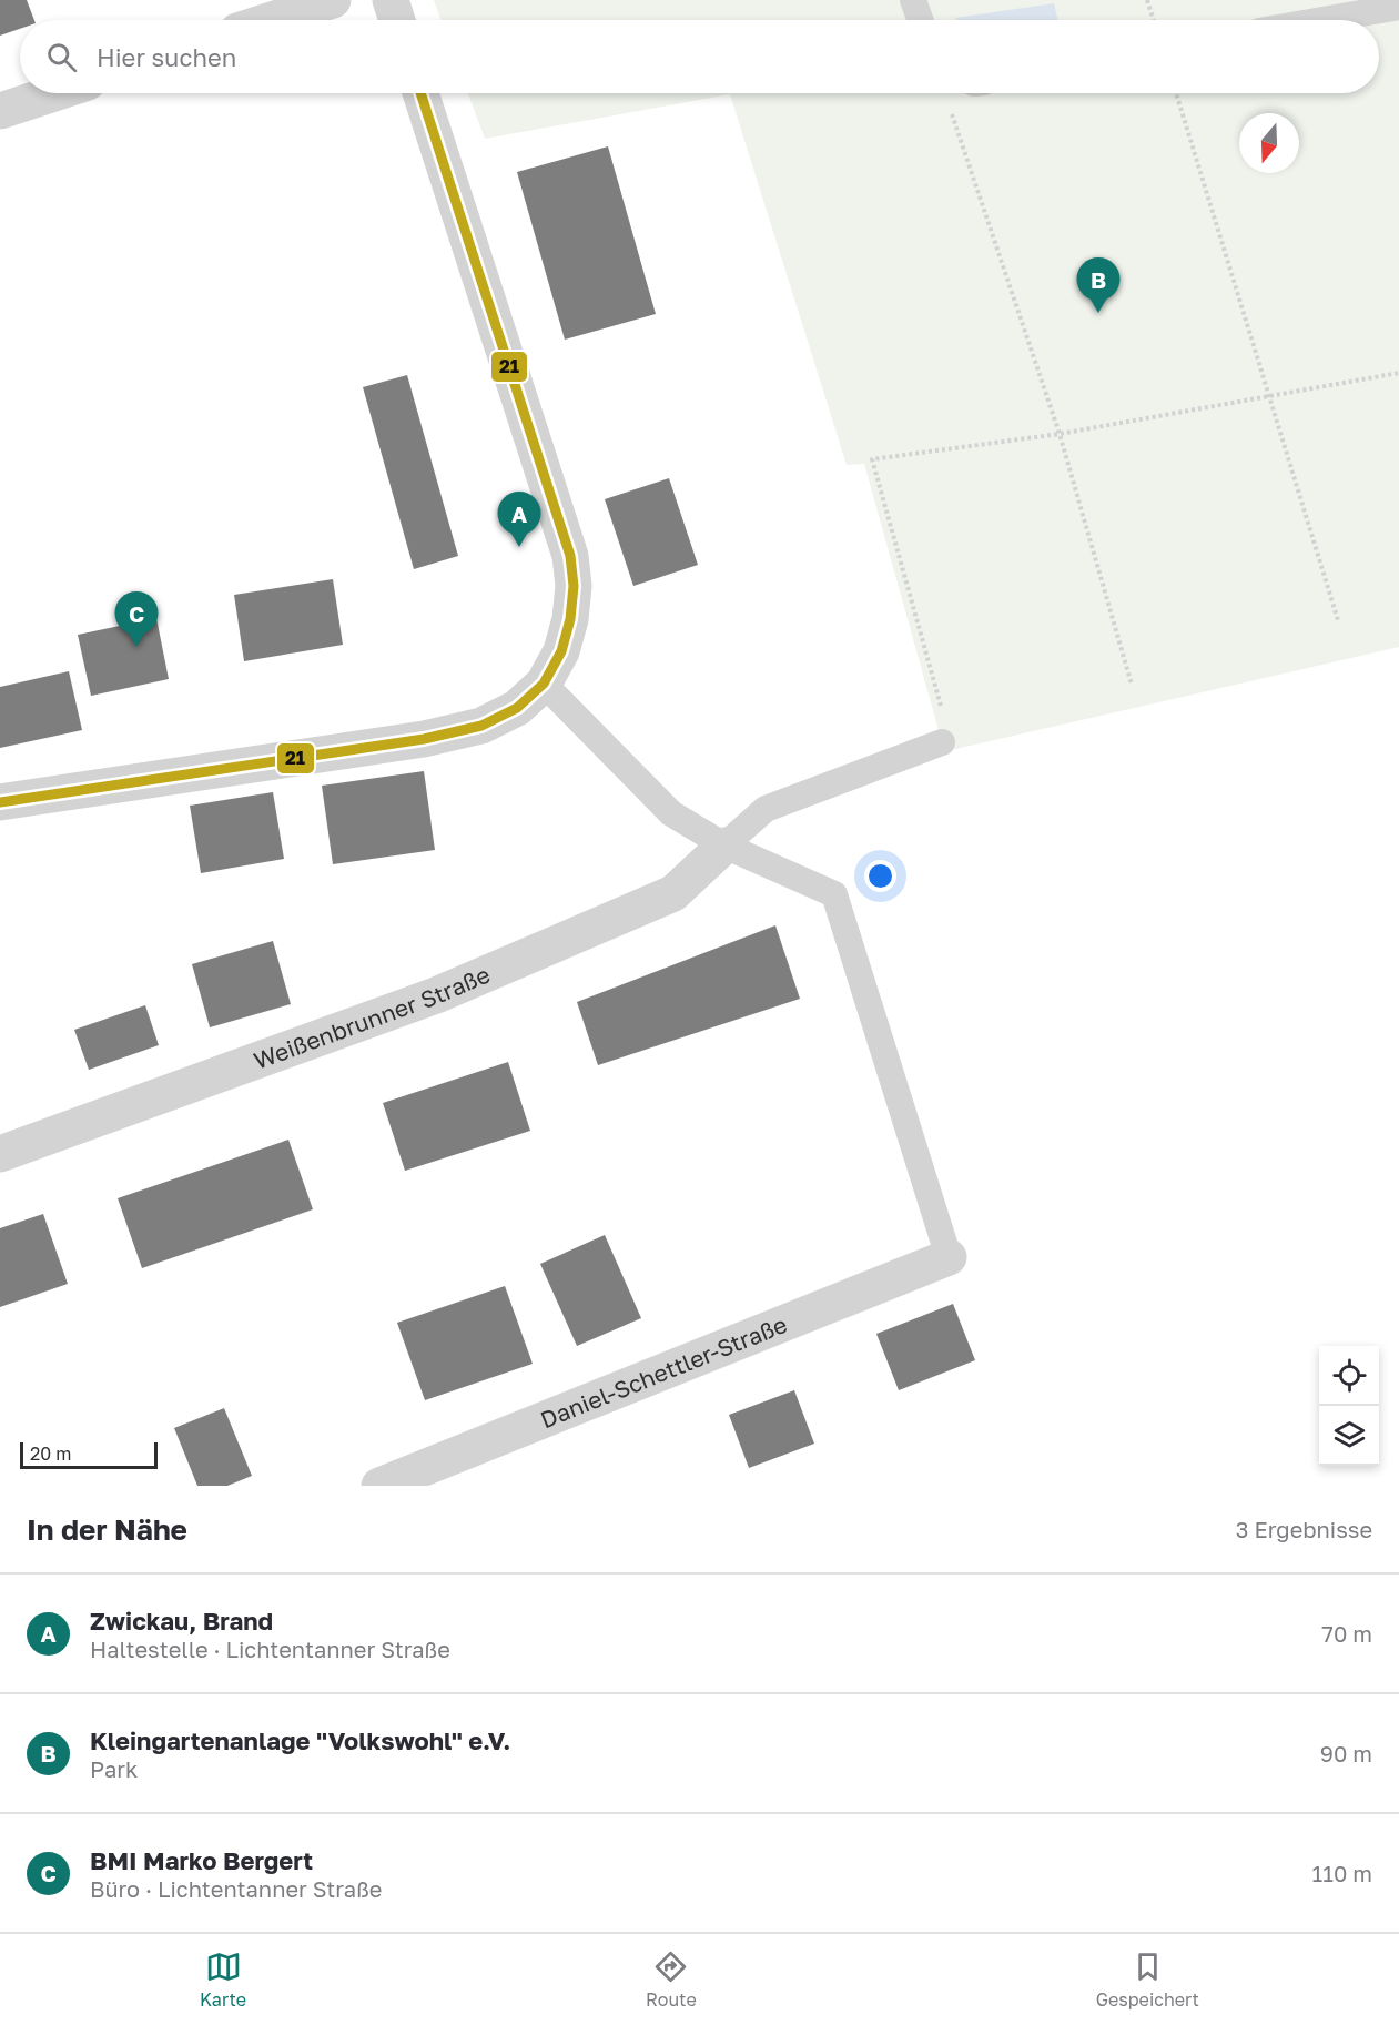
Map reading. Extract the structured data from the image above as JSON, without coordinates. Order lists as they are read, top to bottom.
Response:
{
  "streets": {
    "street": ["Weißenbrunner Straße", "Daniel-Schettler-Straße"]
  },
  "lines": ["transit line 21"],
  "scale_bar": "20 m",
  "north": "bottom",
  "page": {
    "search": "Hier suchen",
    "pins": ["B", "A", "C"],
    "scale": "20 m",
    "heading": ["In der Nähe", "3 Ergebnisse"],
    "list": [
      {
        "mark": "A",
        "name": "Zwickau, Brand",
        "note": "Haltestelle · Lichtentanner Straße",
        "value": "70 m"
      },
      {
        "mark": "B",
        "name": "Kleingartenanlage \"Volkswohl\" e.V.",
        "note": "Park",
        "value": "90 m"
      },
      {
        "mark": "C",
        "name": "BMI Marko Bergert",
        "note": "Büro · Lichtentanner Straße",
        "value": "110 m"
      }
    ],
    "nav": ["Karte", "Route", "Gespeichert"]
  }
}
